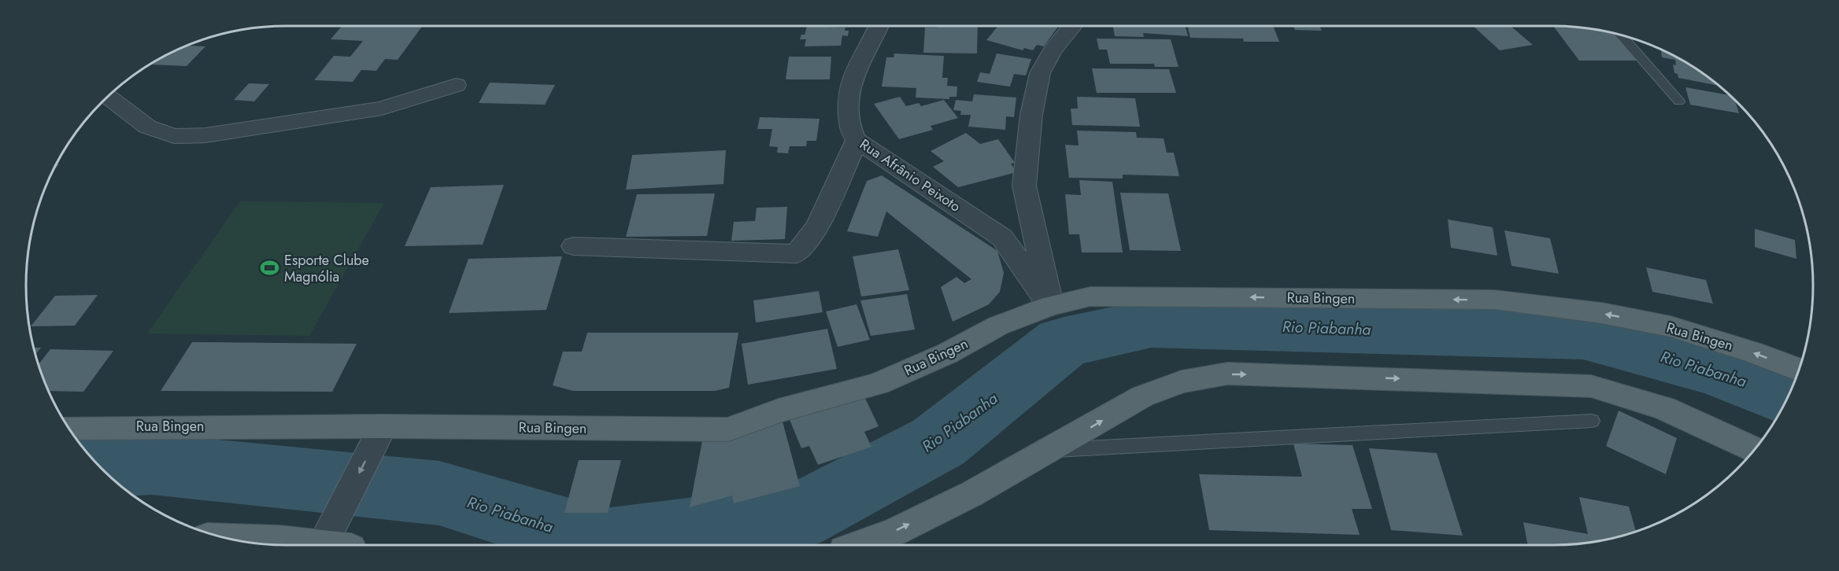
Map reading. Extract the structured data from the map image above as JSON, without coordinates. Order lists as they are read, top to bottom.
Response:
{
  "streets": {
    "main road": ["Rua Bingen"],
    "street": ["Rua Afrânio Peixoto"]
  },
  "crossings": [
    ["Rua Afrânio Peixoto", "Rua Bingen"]
  ],
  "water": ["Rio Piabanha"],
  "places": {
    "sports": ["Esporte Clube Magnólia"]
  }
}
